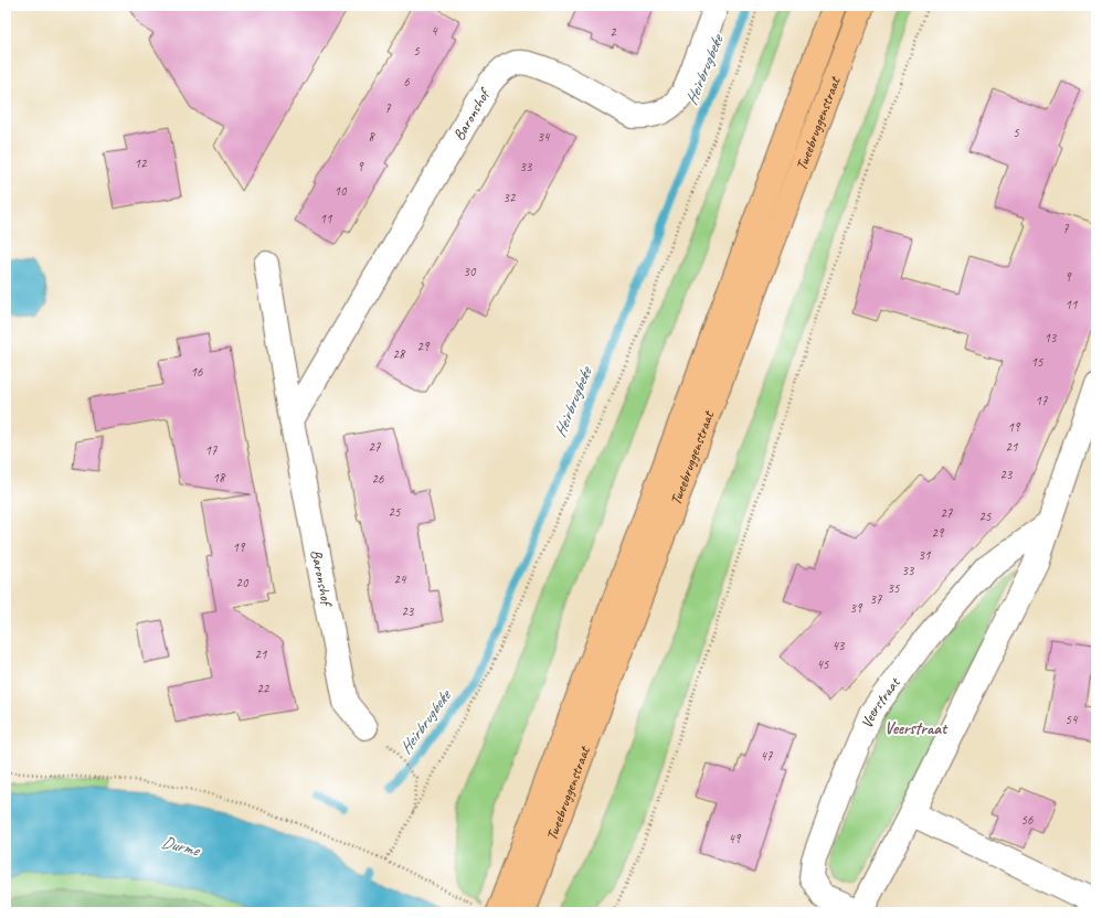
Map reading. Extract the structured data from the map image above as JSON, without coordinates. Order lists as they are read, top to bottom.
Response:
{
  "streets": {
    "main road": ["Tweebruggenstraat"],
    "street": ["Baronshof", "Veerstraat"]
  },
  "districts": ["Veerstraat"],
  "water": ["Heirbrugbeke", "Durme"],
  "house_numbers": [
    "4",
    "2",
    "5",
    "6",
    "7",
    "5",
    "8",
    "34",
    "12",
    "9",
    "33",
    "10",
    "32",
    "11",
    "7",
    "30",
    "9",
    "11",
    "13",
    "29",
    "28",
    "15",
    "16",
    "17",
    "19",
    "27",
    "21",
    "17",
    "23",
    "18",
    "26",
    "25",
    "27",
    "25",
    "29",
    "19",
    "31",
    "33",
    "24",
    "20",
    "35",
    "37",
    "39",
    "23",
    "43",
    "21",
    "45",
    "22",
    "54",
    "47",
    "56",
    "49"
  ]
}
